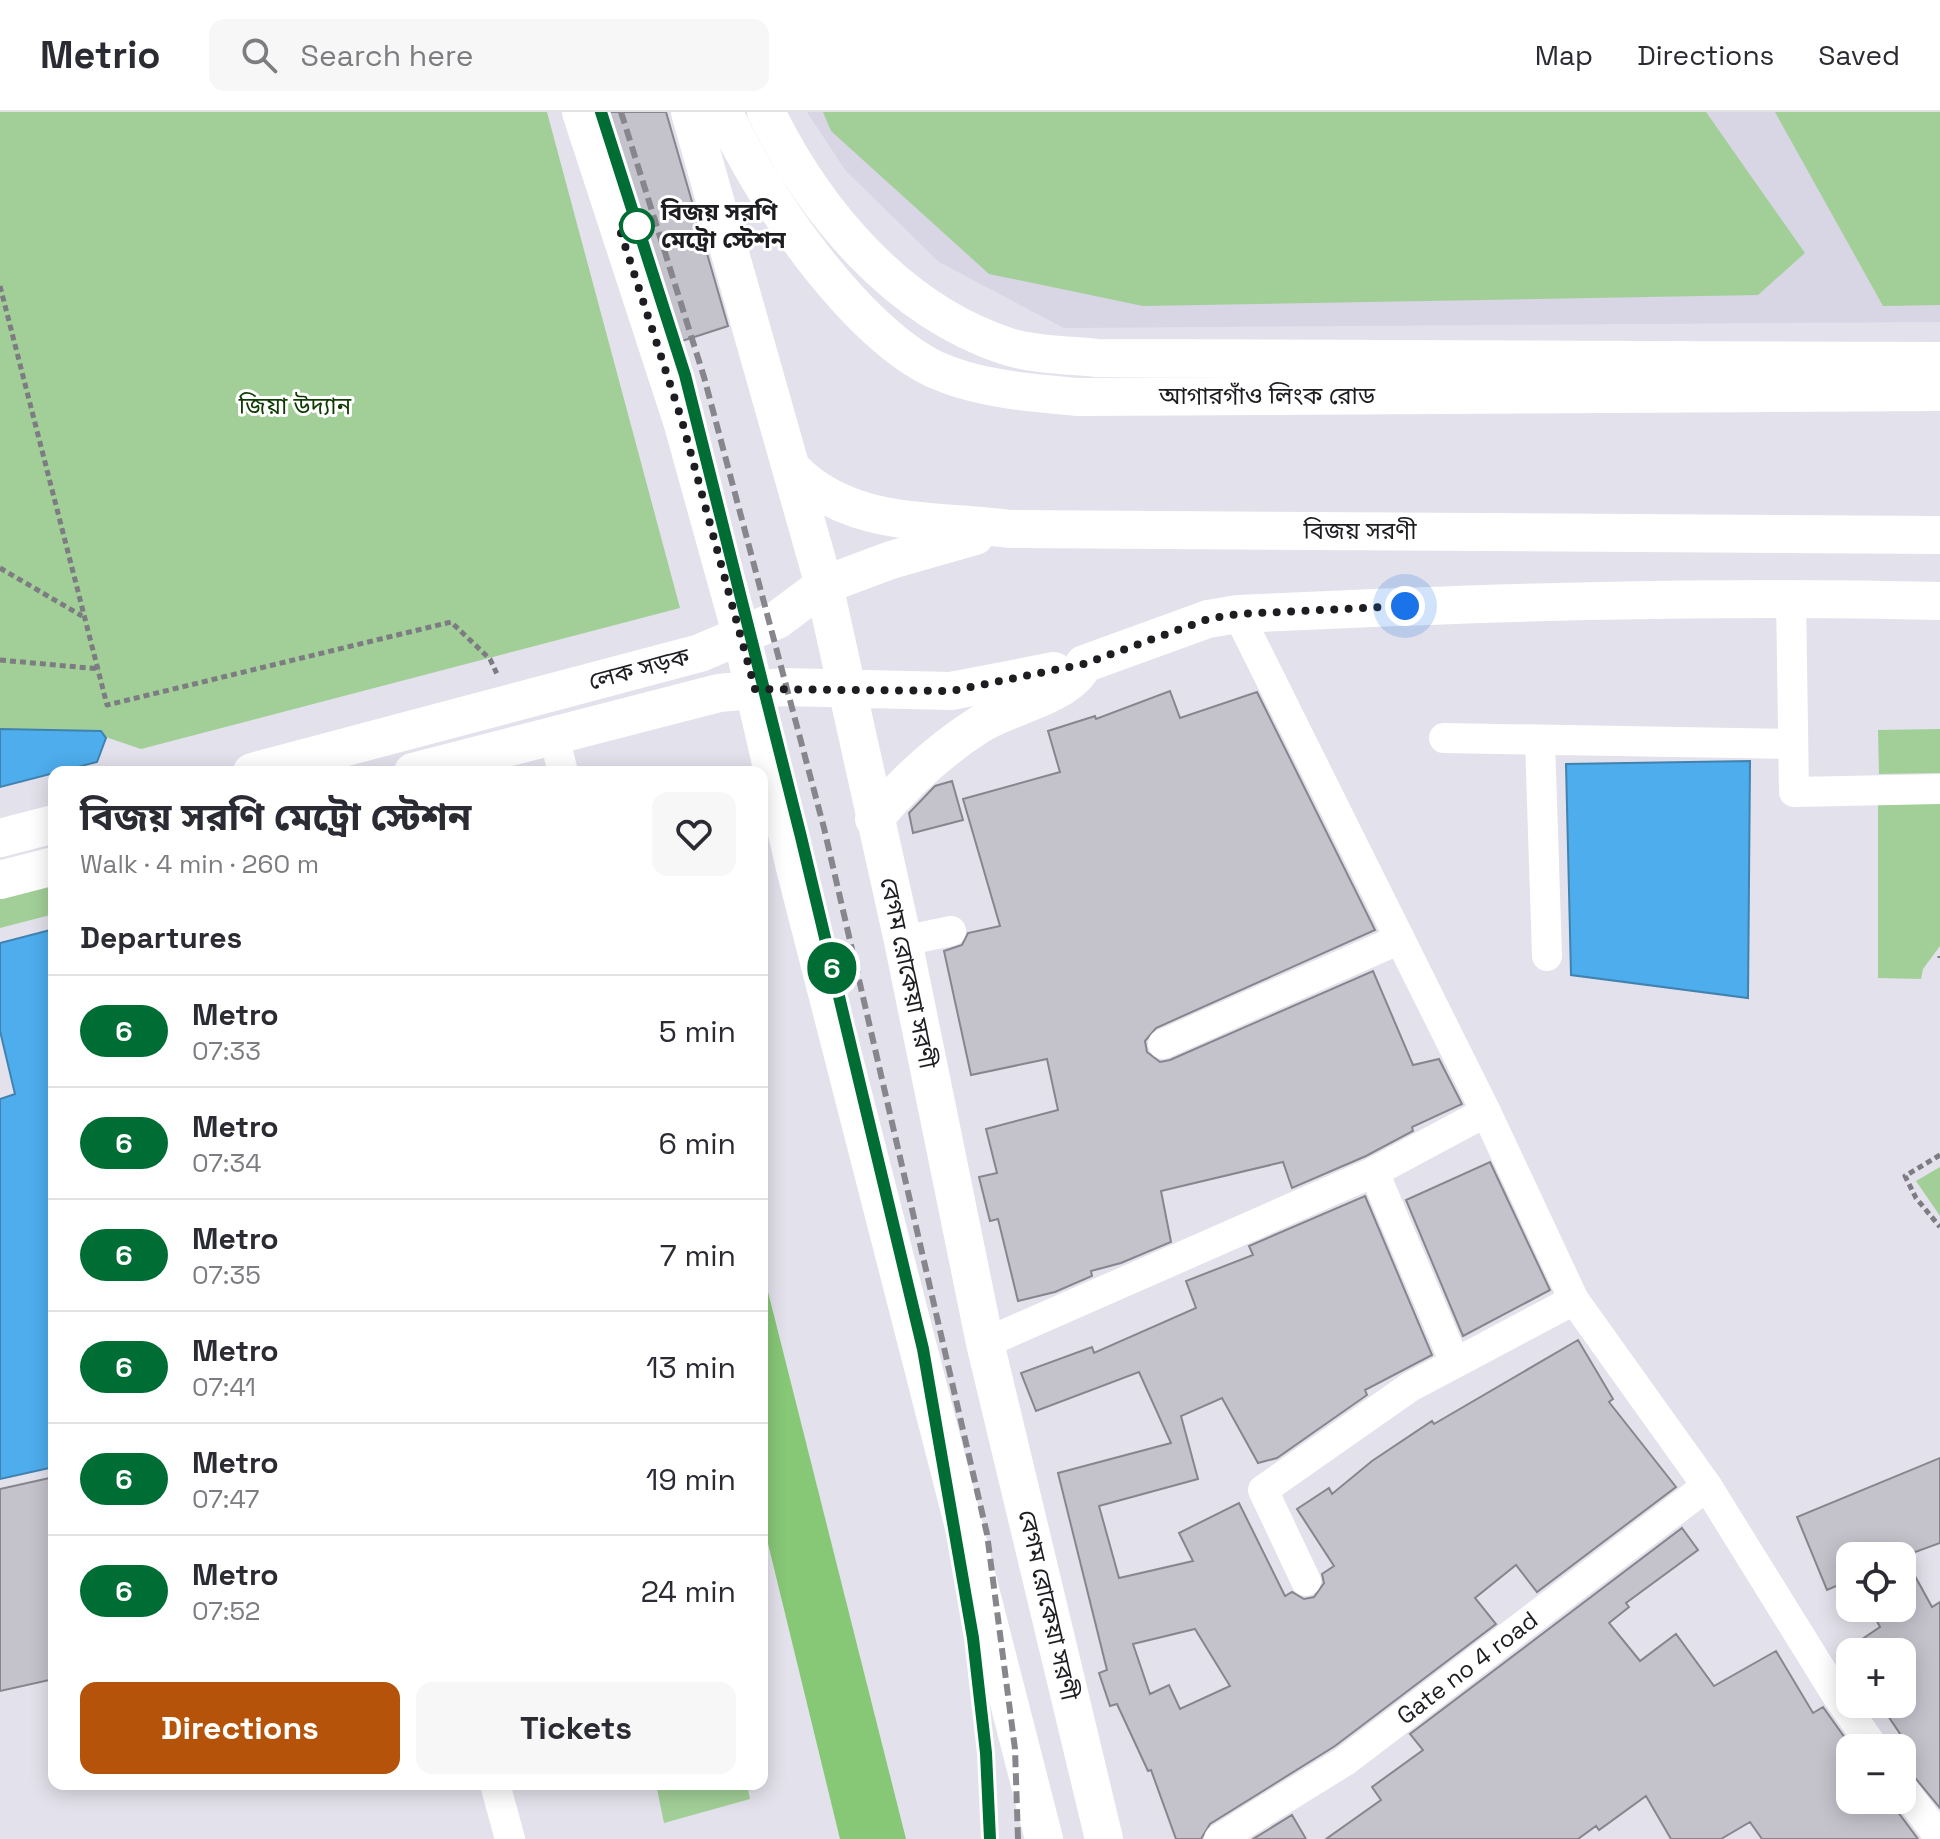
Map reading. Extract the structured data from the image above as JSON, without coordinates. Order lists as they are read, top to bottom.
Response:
{
  "streets": {
    "main road": [
      "আগারগাঁও লিংক রোড",
      "বিজয় সরণী",
      "লেক সড়ক",
      "বেগম রোকেয়া সরণী"
    ],
    "street": ["Gate no 4 road"]
  },
  "crossings": [
    ["বিজয় সরণী", "লেক সড়ক"],
    ["বিজয় সরণী", "বেগম রোকেয়া সরণী"],
    ["লেক সড়ক", "বেগম রোকেয়া সরণী"]
  ],
  "parks": ["জিয়া উদ্যান"],
  "places": ["বিজয় সরণি মেট্রো স্টেশন"],
  "lines": ["metro line 6"],
  "page": {
    "header": "Metrio",
    "search": "Search here",
    "nav": ["Map", "Directions", "Saved"],
    "on_map": "6",
    "heading": [
      ["বিজয় সরণি মেট্রো স্টেশন", "Walk · 4 min · 260 m"],
      "Departures"
    ],
    "list": [
      {
        "mark": "6",
        "name": "Metro",
        "note": "07:33",
        "value": "5 min"
      },
      {
        "mark": "6",
        "name": "Metro",
        "note": "07:34",
        "value": "6 min"
      },
      {
        "mark": "6",
        "name": "Metro",
        "note": "07:35",
        "value": "7 min"
      },
      {
        "mark": "6",
        "name": "Metro",
        "note": "07:41",
        "value": "13 min"
      },
      {
        "mark": "6",
        "name": "Metro",
        "note": "07:47",
        "value": "19 min"
      },
      {
        "mark": "6",
        "name": "Metro",
        "note": "07:52",
        "value": "24 min"
      }
    ],
    "map_buttons": ["+", "−"],
    "buttons": ["Directions", "Tickets"]
  }
}
